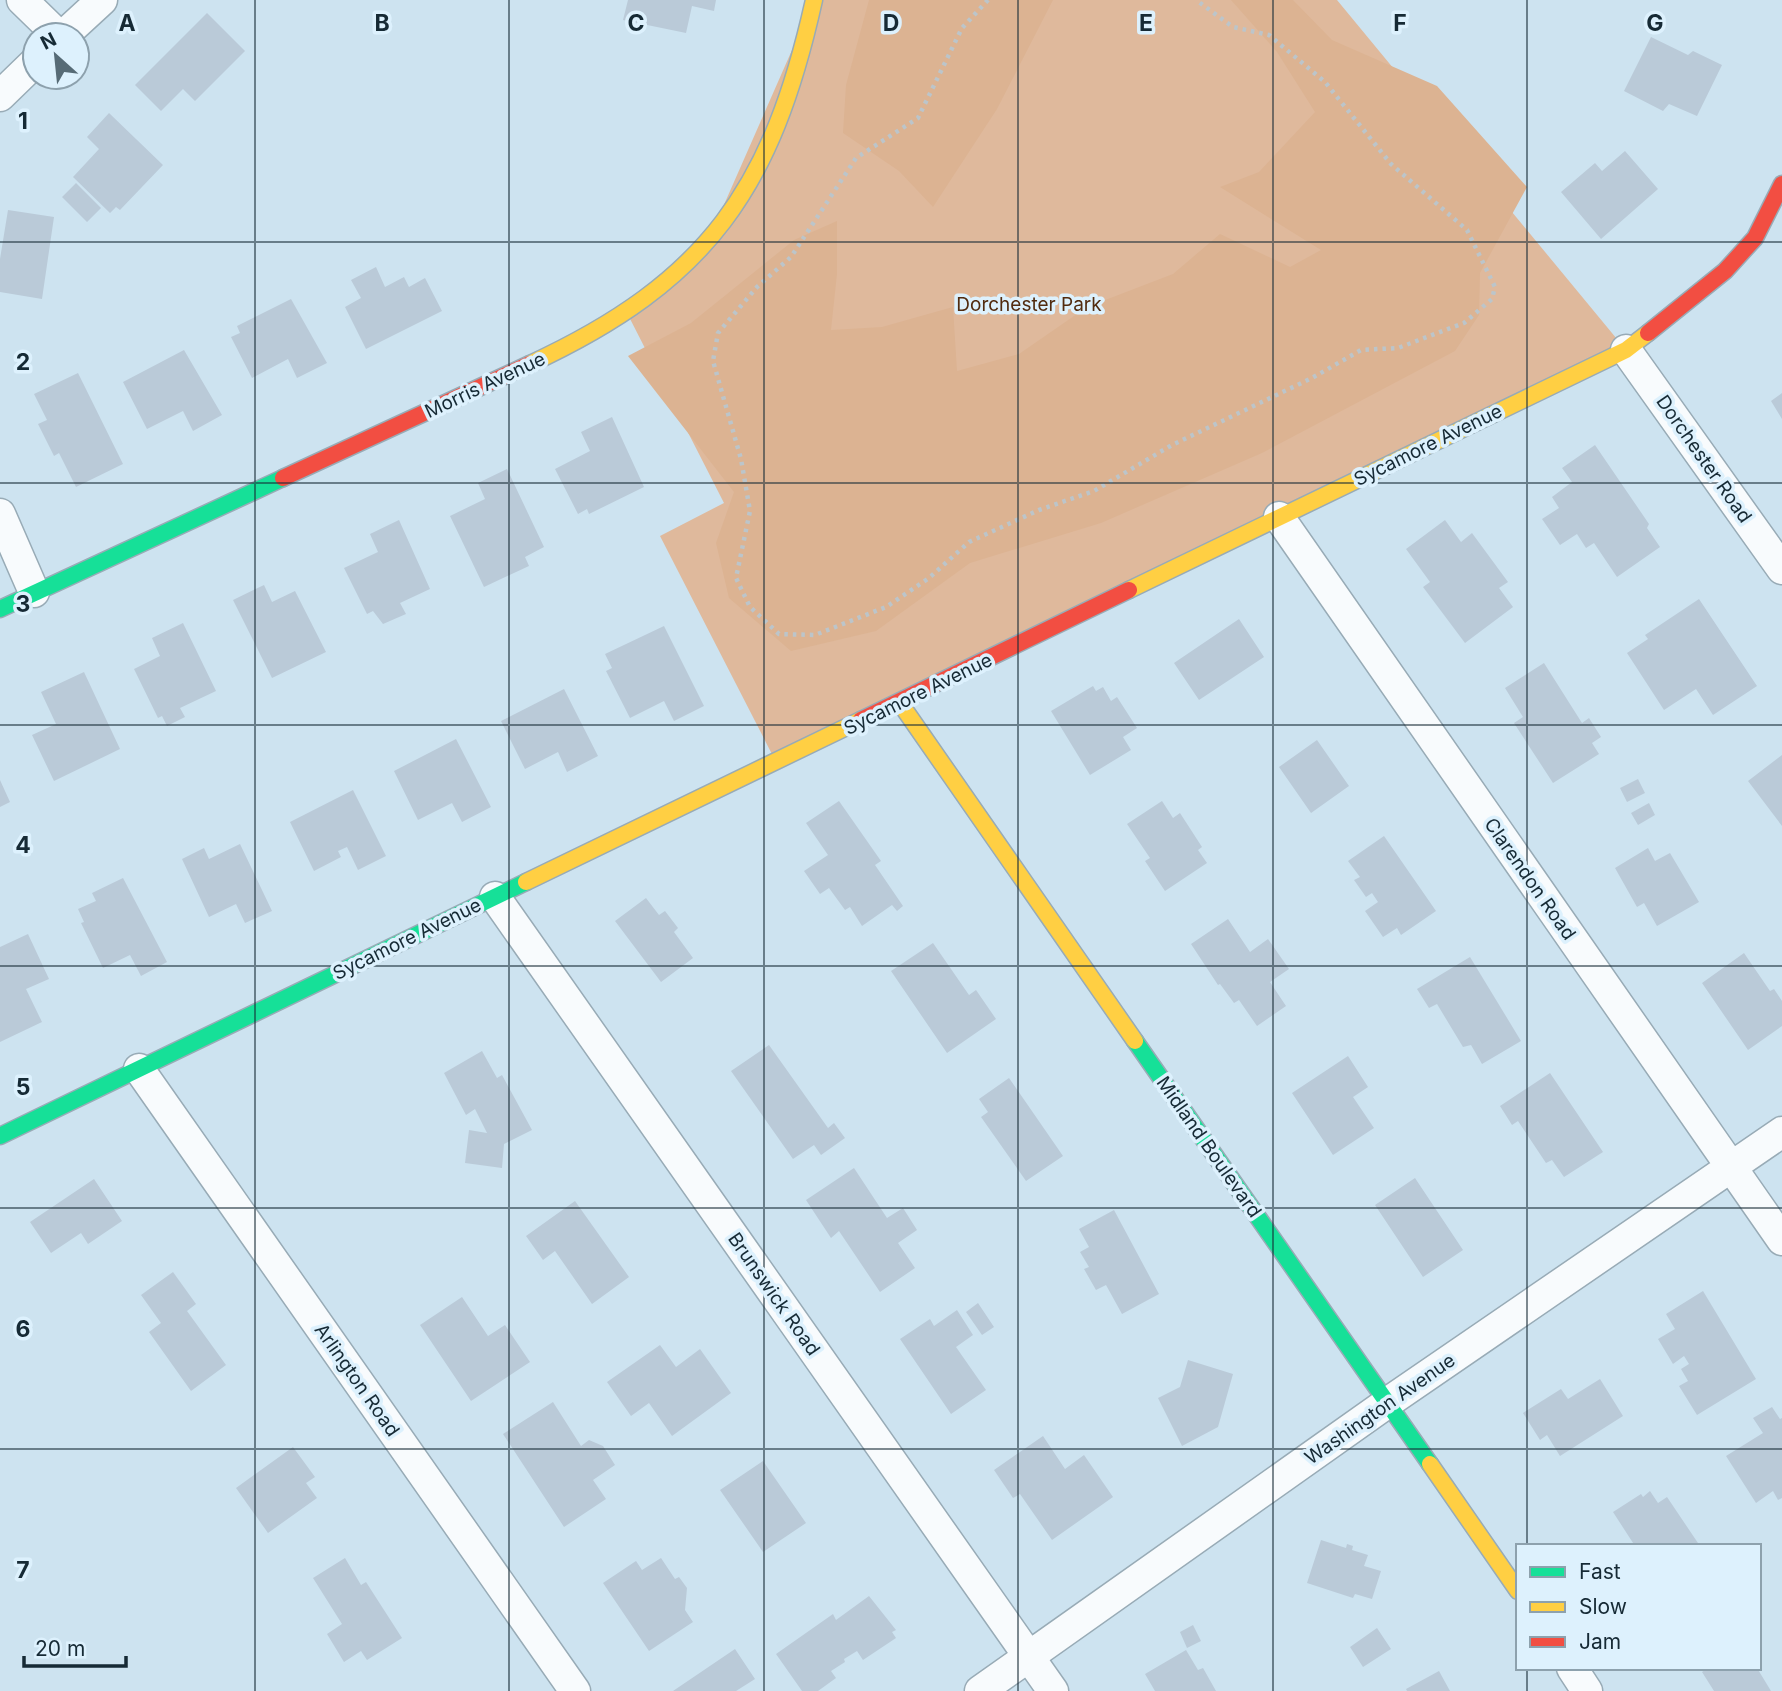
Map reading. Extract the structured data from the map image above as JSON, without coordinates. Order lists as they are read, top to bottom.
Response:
{
  "streets": {
    "street": [
      "Morris Avenue",
      "Sycamore Avenue",
      "Dorchester Road",
      "Clarendon Road",
      "Midland Boulevard",
      "Brunswick Road",
      "Arlington Road",
      "Washington Avenue"
    ]
  },
  "crossings": [
    ["Sycamore Avenue", "Dorchester Road"],
    ["Sycamore Avenue", "Clarendon Road"],
    ["Sycamore Avenue", "Midland Boulevard"],
    ["Sycamore Avenue", "Brunswick Road"],
    ["Sycamore Avenue", "Arlington Road"],
    ["Clarendon Road", "Washington Avenue"],
    ["Midland Boulevard", "Washington Avenue"],
    ["Brunswick Road", "Washington Avenue"]
  ],
  "parks": ["Dorchester Park"],
  "legend": ["Fast", "Slow", "Jam"],
  "scale_bar": "20 m",
  "north": "top left",
  "grid": {
    "columns": [
      "A",
      "B",
      "C",
      "D",
      "E",
      "F",
      "G"
    ],
    "rows": [
      "1",
      "2",
      "3",
      "4",
      "5",
      "6",
      "7"
    ]
  }
}
